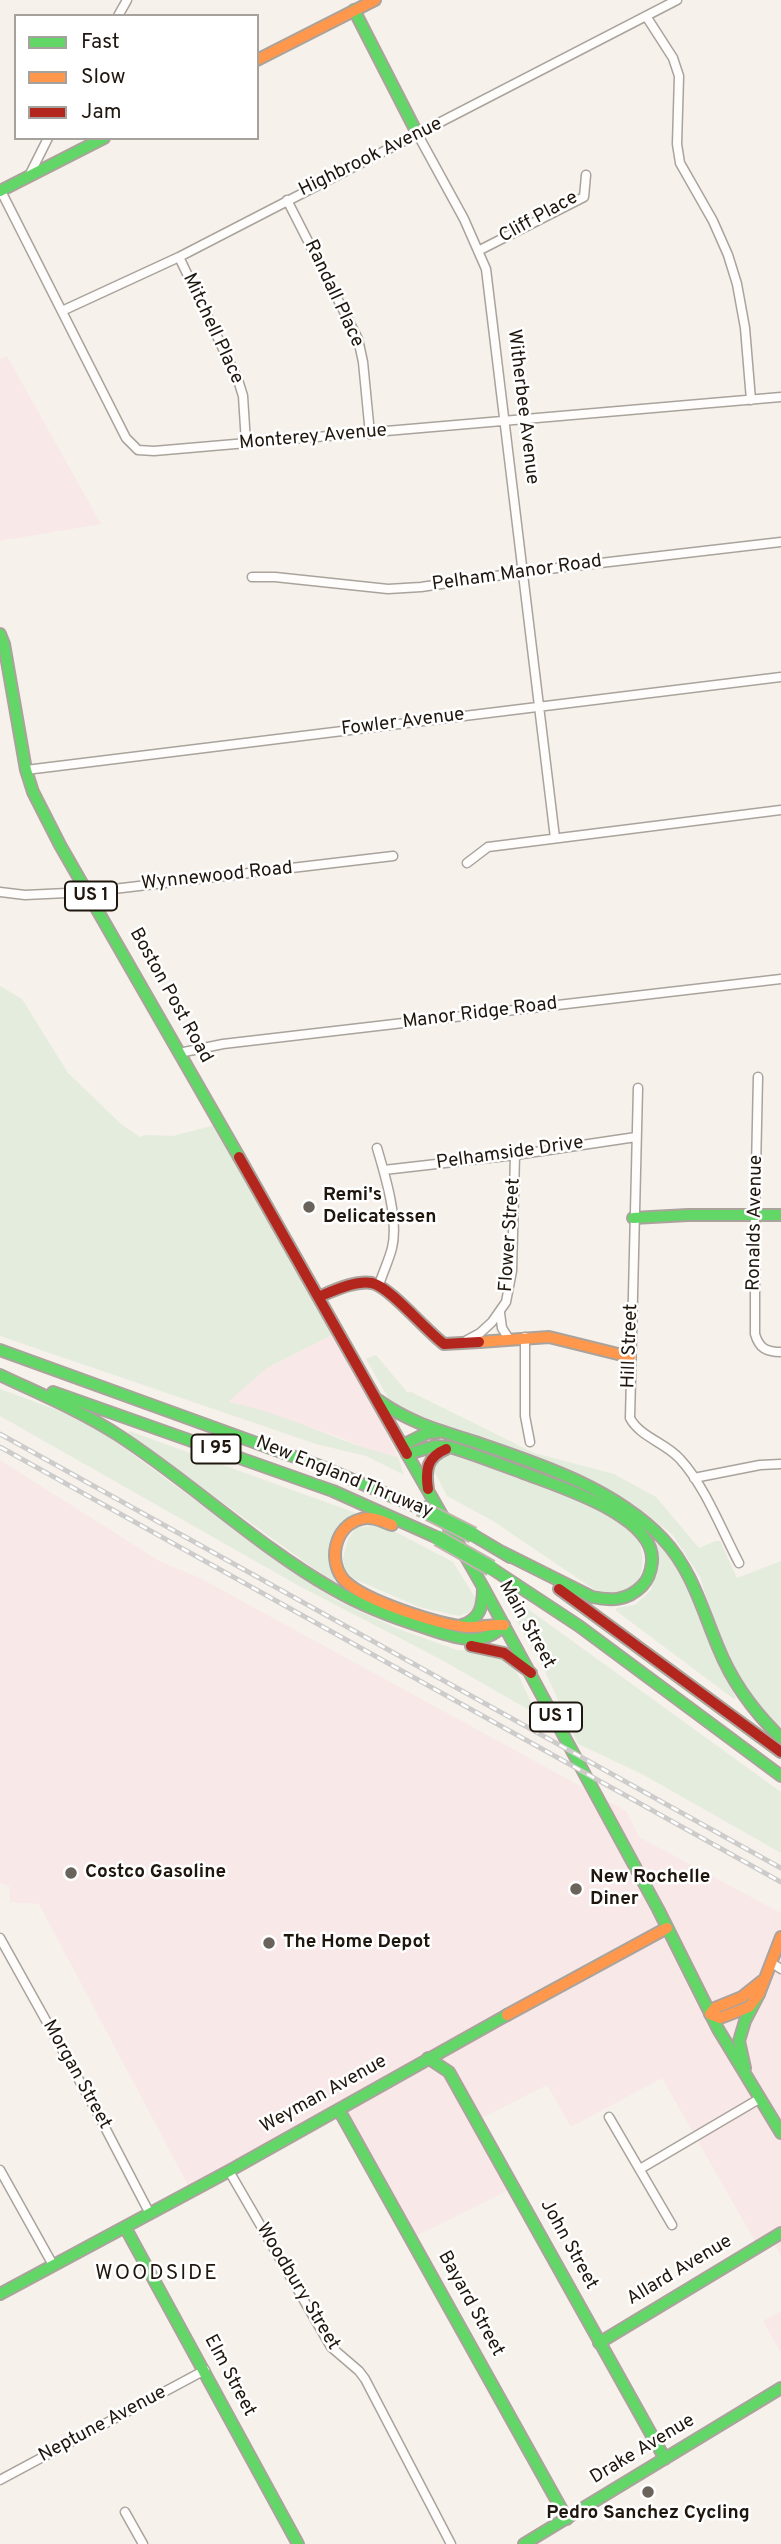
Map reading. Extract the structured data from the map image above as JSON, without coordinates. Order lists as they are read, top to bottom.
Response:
{
  "streets": {
    "main road": [
      "Witherbee Avenue",
      "US 1",
      "Boston Post Road",
      "I 95",
      "New England Thruway",
      "Main Street",
      "Weyman Avenue",
      "John Street",
      "Allard Avenue",
      "Bayard Street",
      "Elm Street",
      "Drake Avenue"
    ],
    "street": [
      "Highbrook Avenue",
      "Cliff Place",
      "Randall Place",
      "Mitchell Place",
      "Monterey Avenue",
      "Pelham Manor Road",
      "Fowler Avenue",
      "Wynnewood Road",
      "Manor Ridge Road",
      "Pelhamside Drive",
      "Ronalds Avenue",
      "Flower Street",
      "Hill Street",
      "Morgan Street",
      "Woodbury Street",
      "Neptune Avenue"
    ]
  },
  "crossings": [
    ["Highbrook Avenue", "Randall Place"],
    ["Highbrook Avenue", "Mitchell Place"],
    ["Highbrook Avenue", "Witherbee Avenue"],
    ["Highbrook Avenue", "Monterey Avenue"],
    ["Cliff Place", "Witherbee Avenue"],
    ["Randall Place", "Monterey Avenue"],
    ["Mitchell Place", "Monterey Avenue"],
    ["Witherbee Avenue", "Monterey Avenue"],
    ["Witherbee Avenue", "Pelham Manor Road"],
    ["Witherbee Avenue", "Fowler Avenue"],
    ["Fowler Avenue", "Boston Post Road"],
    ["Wynnewood Road", "Boston Post Road"],
    ["Boston Post Road", "Manor Ridge Road"],
    ["Boston Post Road", "Main Street"],
    ["Pelhamside Drive", "Flower Street"],
    ["Pelhamside Drive", "Hill Street"],
    ["Main Street", "Weyman Avenue"],
    ["Morgan Street", "Weyman Avenue"],
    ["Weyman Avenue", "John Street"],
    ["Weyman Avenue", "Woodbury Street"],
    ["Weyman Avenue", "Bayard Street"],
    ["Weyman Avenue", "Elm Street"],
    ["John Street", "Allard Avenue"],
    ["John Street", "Drake Avenue"],
    ["Bayard Street", "Drake Avenue"],
    ["Elm Street", "Neptune Avenue"]
  ],
  "districts": ["WOODSIDE"],
  "places": [
    "Remi's Delicatessen",
    "Costco Gasoline",
    "New Rochelle Diner",
    "The Home Depot",
    "Pedro Sanchez Cycling"
  ],
  "legend": ["Fast", "Slow", "Jam"]
}
